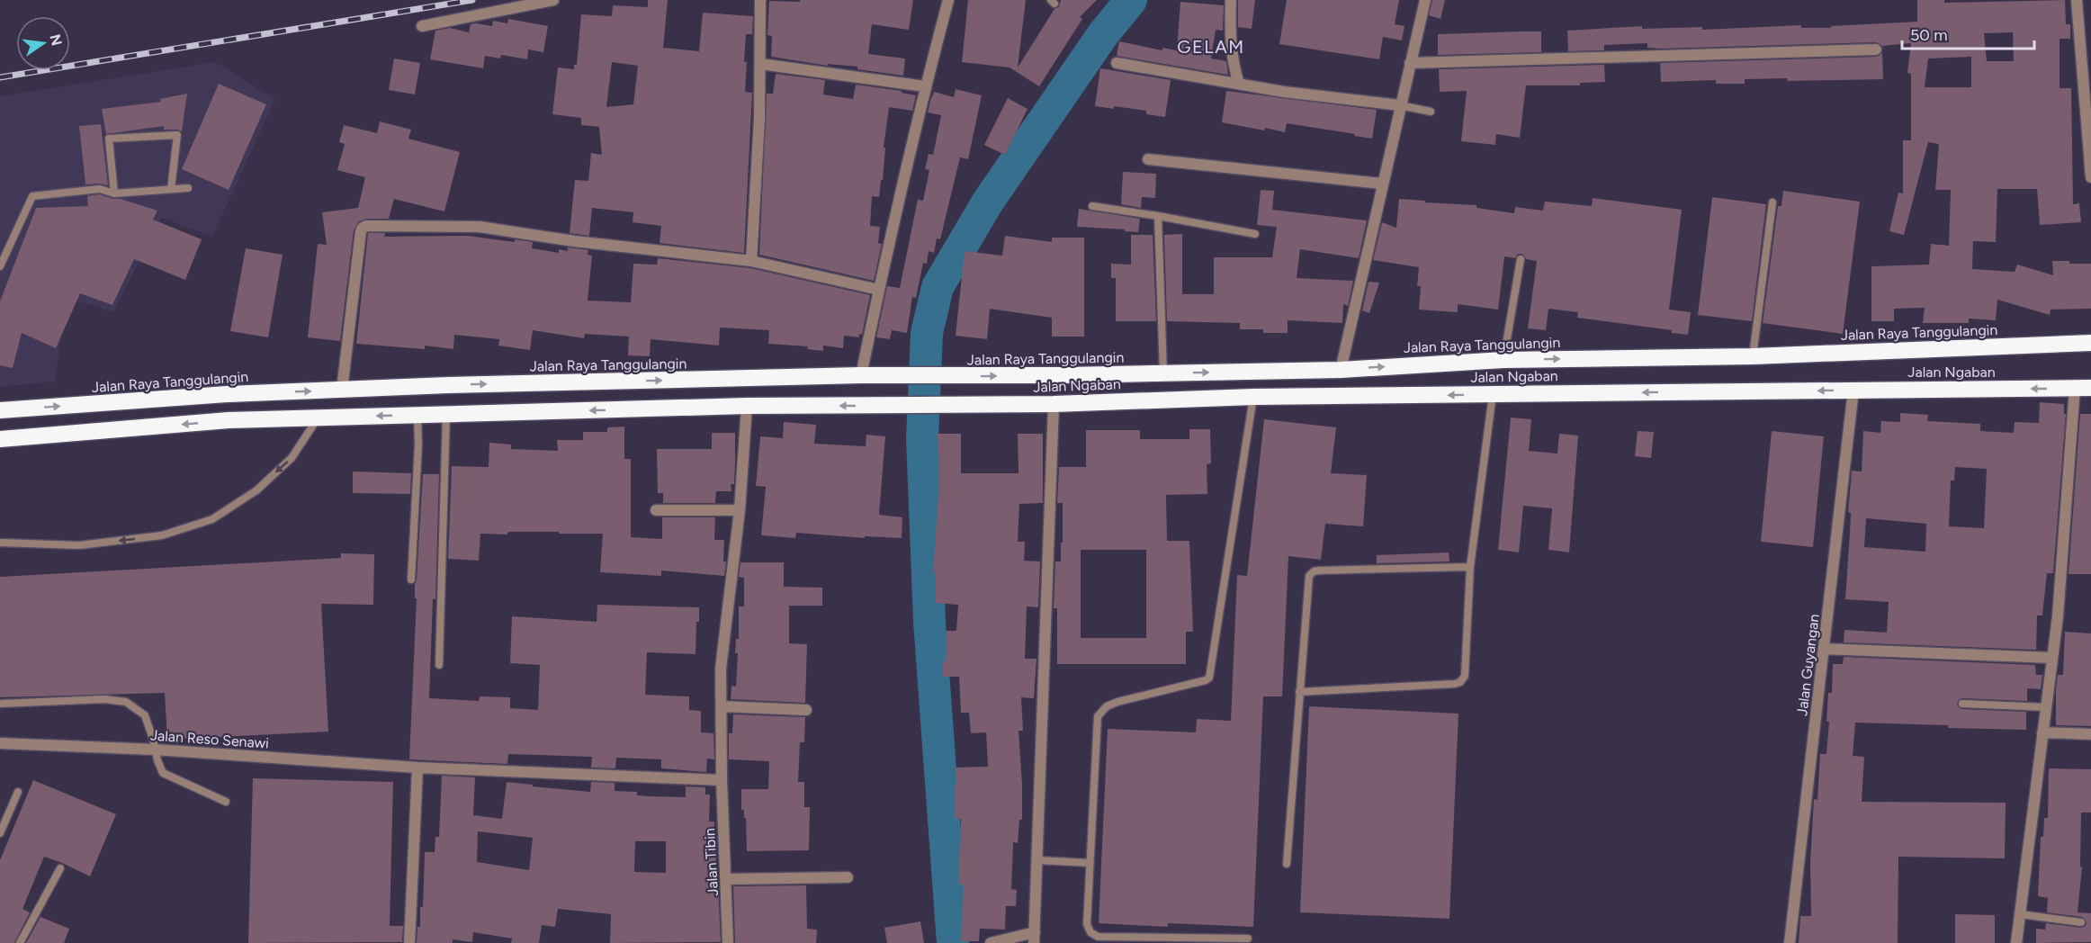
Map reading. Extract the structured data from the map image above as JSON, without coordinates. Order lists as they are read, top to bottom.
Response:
{
  "streets": {
    "highway": ["Jalan Raya Tanggulangin", "Jalan Ngaban"],
    "street": ["Jalan Guyangan", "Jalan Reso Senawi", "Jalan Tibin"]
  },
  "crossings": [
    ["Jalan Ngaban", "Jalan Guyangan"],
    ["Jalan Ngaban", "Jalan Tibin"],
    ["Jalan Reso Senawi", "Jalan Tibin"]
  ],
  "one_way": ["Jalan Ngaban"],
  "districts": ["GELAM"],
  "scale_bar": "50 m",
  "north": "right"
}
